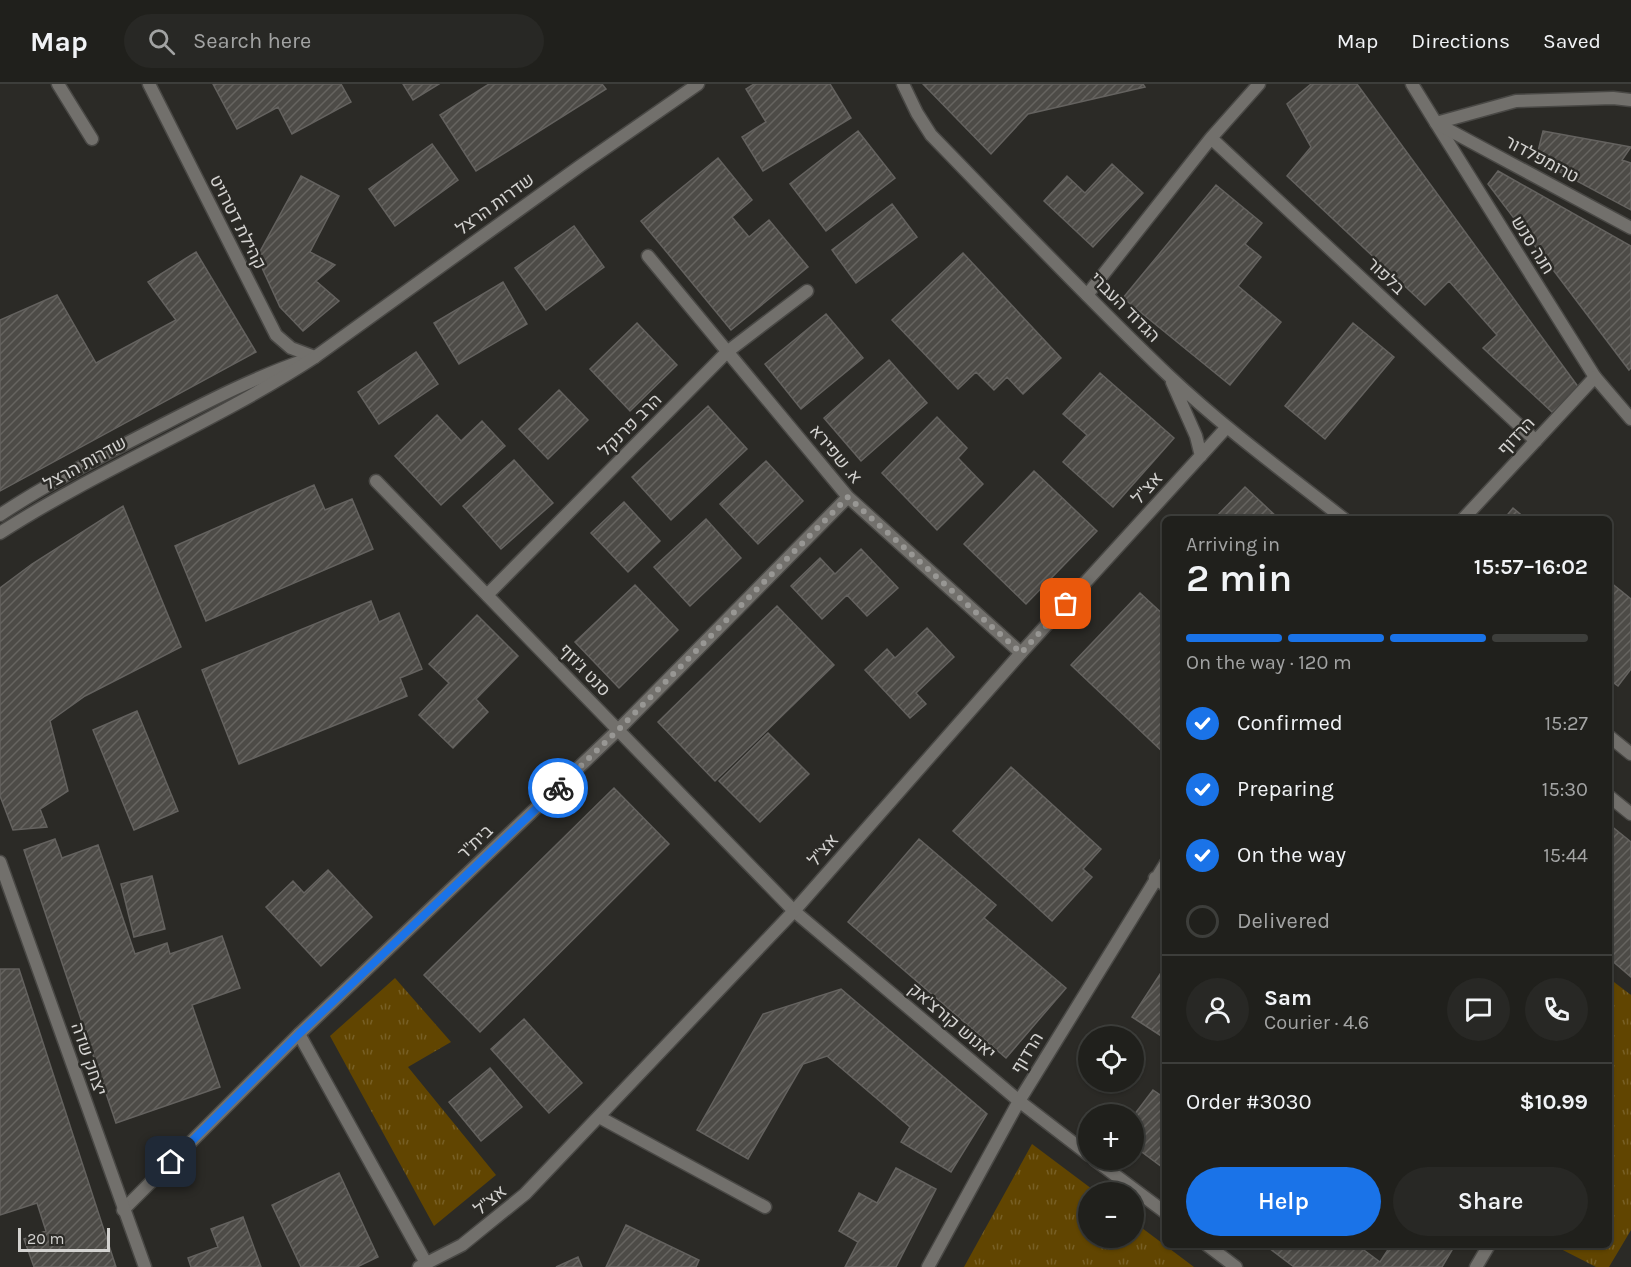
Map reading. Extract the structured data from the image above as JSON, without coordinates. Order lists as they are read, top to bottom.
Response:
{
  "streets": {
    "street": [
      "טרומפלדור",
      "שדרות הרצל",
      "קהילת דטרויט",
      "חנה סנש",
      "בלפור",
      "הגדוד העברי",
      "הרב פרנקל",
      "הרדוף",
      "א. שפירא",
      "אצ\"ל",
      "סנט ג'וזף",
      "בית\"ר",
      "יאנוש קורצ'אק",
      "יצחק שדה"
    ]
  },
  "crossings": [
    ["טרומפלדור", "חנה סנש"],
    ["שדרות הרצל", "קהילת דטרויט"],
    ["חנה סנש", "הרדוף"],
    ["בלפור", "הרדוף"],
    ["הגדוד העברי", "אצ\"ל"],
    ["הרב פרנקל", "א. שפירא"],
    ["הרב פרנקל", "סנט ג'וזף"],
    ["הרדוף", "יאנוש קורצ'אק"],
    ["א. שפירא", "אצ\"ל"],
    ["א. שפירא", "בית\"ר"],
    ["אצ\"ל", "סנט ג'וזף"],
    ["אצ\"ל", "יאנוש קורצ'אק"],
    ["סנט ג'וזף", "בית\"ר"],
    ["סנט ג'וזף", "יאנוש קורצ'אק"],
    ["בית\"ר", "יצחק שדה"]
  ],
  "scale_bar": "20 m",
  "page": {
    "header": "Map",
    "search": "Search here",
    "nav": ["Map", "Directions", "Saved"],
    "heading": ["2 min", "Arriving in", "15:57–16:02"],
    "panel": [
      "Sam",
      "Courier · 4.6",
      "Order #3030",
      "$10.99"
    ],
    "bar": "On the way · 120 m",
    "list": [
      ["Confirmed", "15:27"],
      ["Preparing", "15:30"],
      ["On the way", "15:44"],
      "Delivered"
    ],
    "map_buttons": ["+", "−"],
    "buttons": ["Help", "Share"],
    "scale": "20 m"
  }
}
